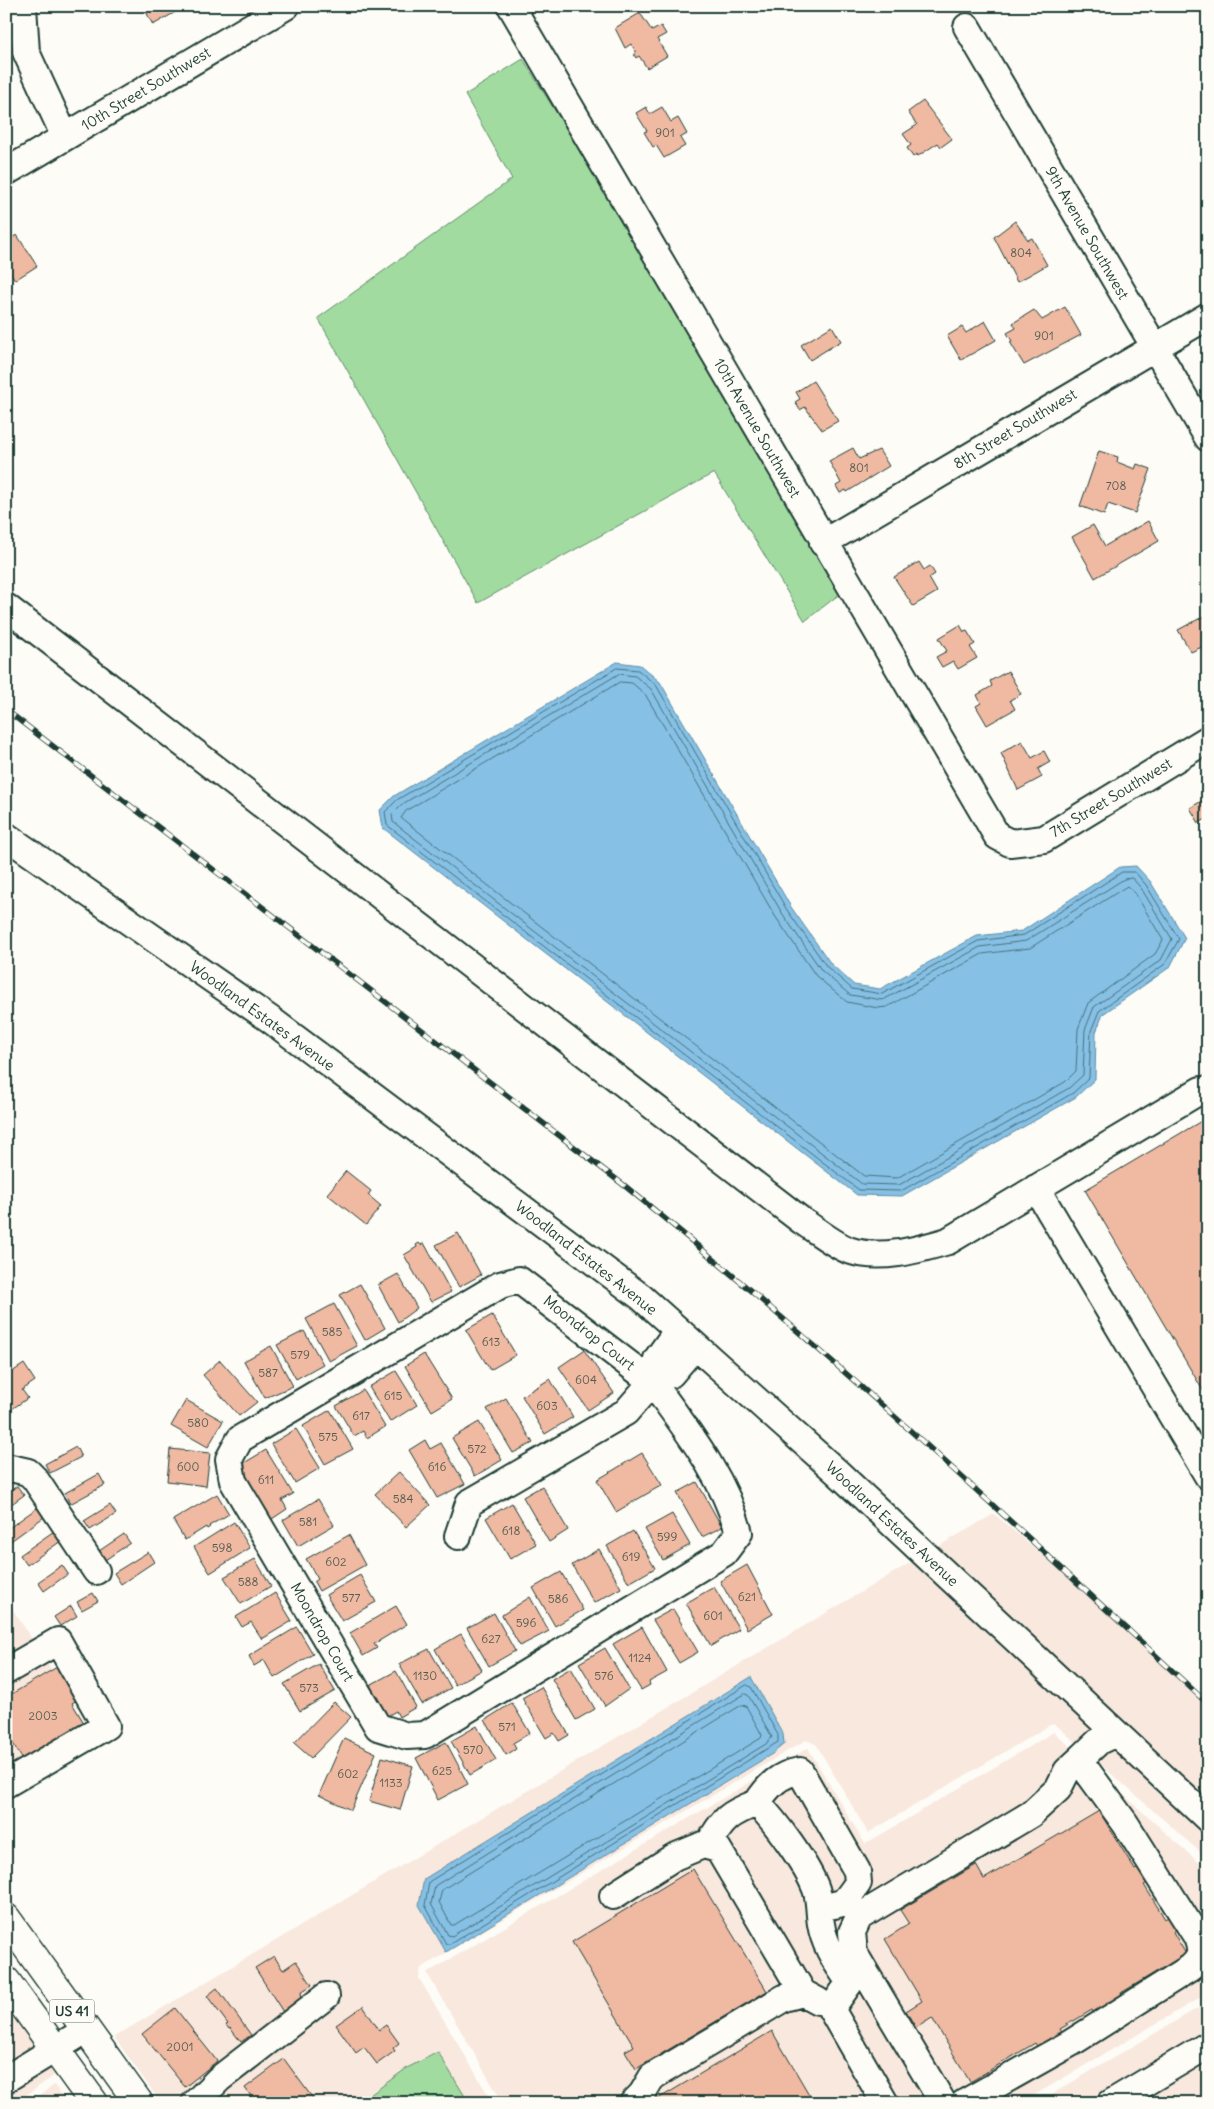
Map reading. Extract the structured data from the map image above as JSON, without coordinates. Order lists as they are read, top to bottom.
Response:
{
  "streets": {
    "main road": ["US 41"],
    "street": [
      "10th Street Southwest",
      "9th Avenue Southwest",
      "10th Avenue Southwest",
      "8th Street Southwest",
      "7th Street Southwest",
      "Woodland Estates Avenue",
      "Moondrop Court"
    ]
  },
  "crossings": [
    ["9th Avenue Southwest", "8th Street Southwest"],
    ["10th Avenue Southwest", "8th Street Southwest"],
    ["10th Avenue Southwest", "7th Street Southwest"]
  ],
  "house_numbers": [
    "901",
    "804",
    "901",
    "801",
    "708",
    "585",
    "613",
    "579",
    "587",
    "604",
    "615",
    "603",
    "617",
    "580",
    "575",
    "572",
    "600",
    "616",
    "611",
    "584",
    "581",
    "618",
    "599",
    "598",
    "619",
    "602",
    "588",
    "621",
    "577",
    "586",
    "601",
    "596",
    "627",
    "1124",
    "1130",
    "576",
    "573",
    "2003",
    "571",
    "570",
    "625",
    "602",
    "1133",
    "2001"
  ]
}
